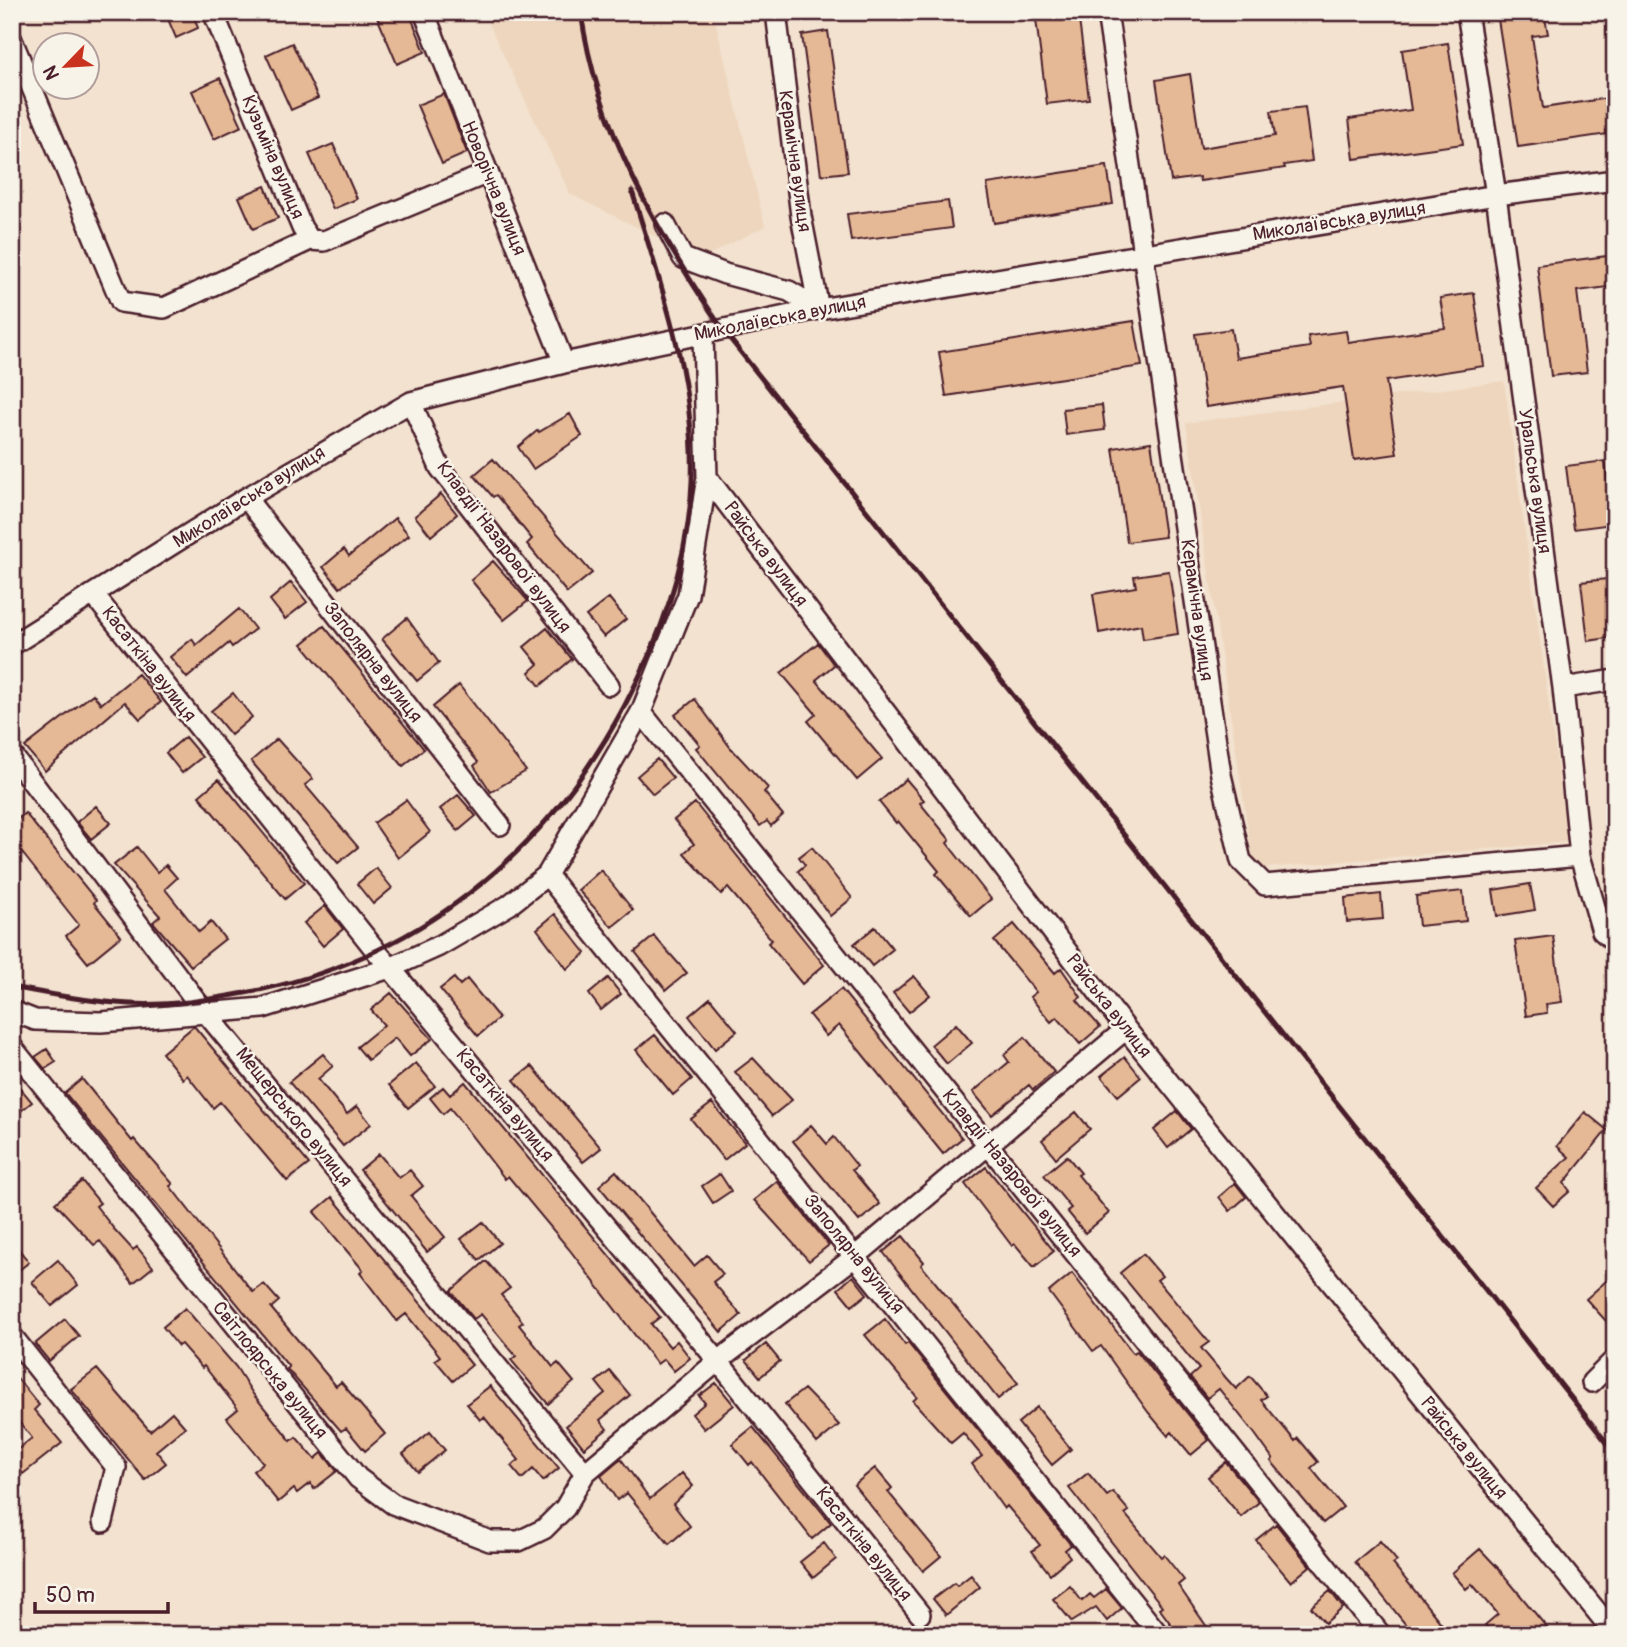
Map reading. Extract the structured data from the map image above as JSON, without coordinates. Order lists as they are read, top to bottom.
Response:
{
  "streets": {
    "street": [
      "Кузьміна вулиця",
      "Керамічна вулиця",
      "Новорічна вулиця",
      "Миколаївська вулиця",
      "Уральська вулиця",
      "Клавдії Назарової вулиця",
      "Райська вулиця",
      "Заполярна вулиця",
      "Касаткіна вулиця",
      "Мещерського вулиця",
      "Світлоярська вулиця"
    ]
  },
  "crossings": [
    ["Кузьміна вулиця", "Новорічна вулиця"],
    ["Керамічна вулиця", "Миколаївська вулиця"],
    ["Керамічна вулиця", "Уральська вулиця"],
    ["Новорічна вулиця", "Миколаївська вулиця"],
    ["Миколаївська вулиця", "Уральська вулиця"],
    ["Миколаївська вулиця", "Клавдії Назарової вулиця"],
    ["Миколаївська вулиця", "Заполярна вулиця"],
    ["Миколаївська вулиця", "Касаткіна вулиця"],
    ["Клавдії Назарової вулиця", "Світлоярська вулиця"],
    ["Райська вулиця", "Світлоярська вулиця"],
    ["Заполярна вулиця", "Світлоярська вулиця"],
    ["Касаткіна вулиця", "Світлоярська вулиця"],
    ["Мещерського вулиця", "Світлоярська вулиця"]
  ],
  "scale_bar": "50 m",
  "north": "bottom left"
}
